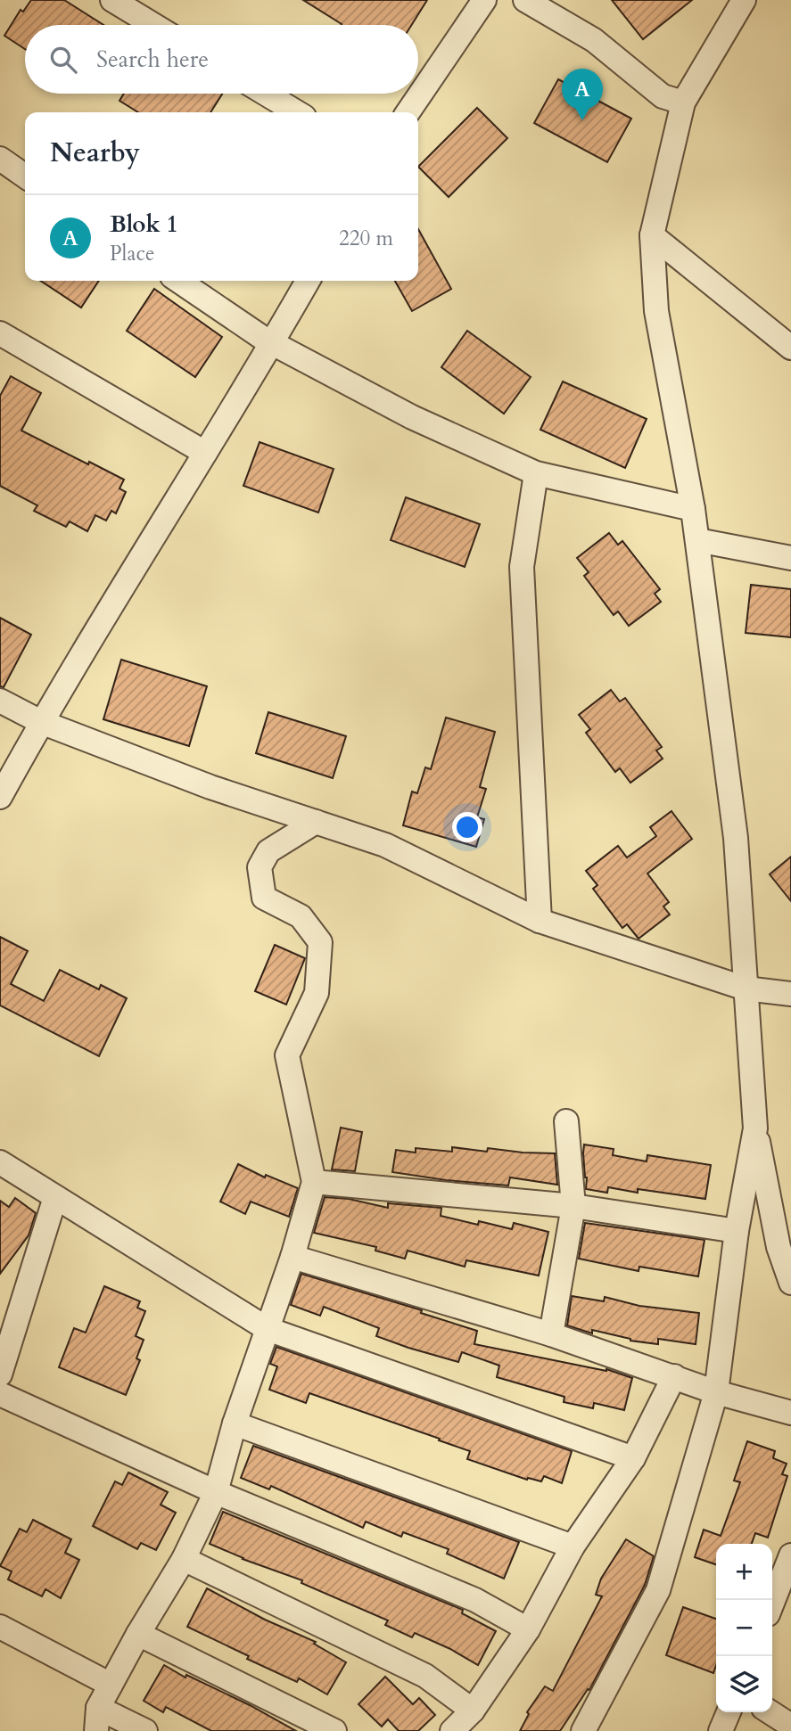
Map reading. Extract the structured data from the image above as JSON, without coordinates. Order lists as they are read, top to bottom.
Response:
{
  "page": {
    "search": "Search here",
    "pins": "A",
    "heading": "Nearby",
    "list": [
      {
        "mark": "A",
        "name": "Blok 1",
        "note": "Place",
        "value": "220 m"
      }
    ],
    "map_buttons": ["+", "−"]
  }
}
